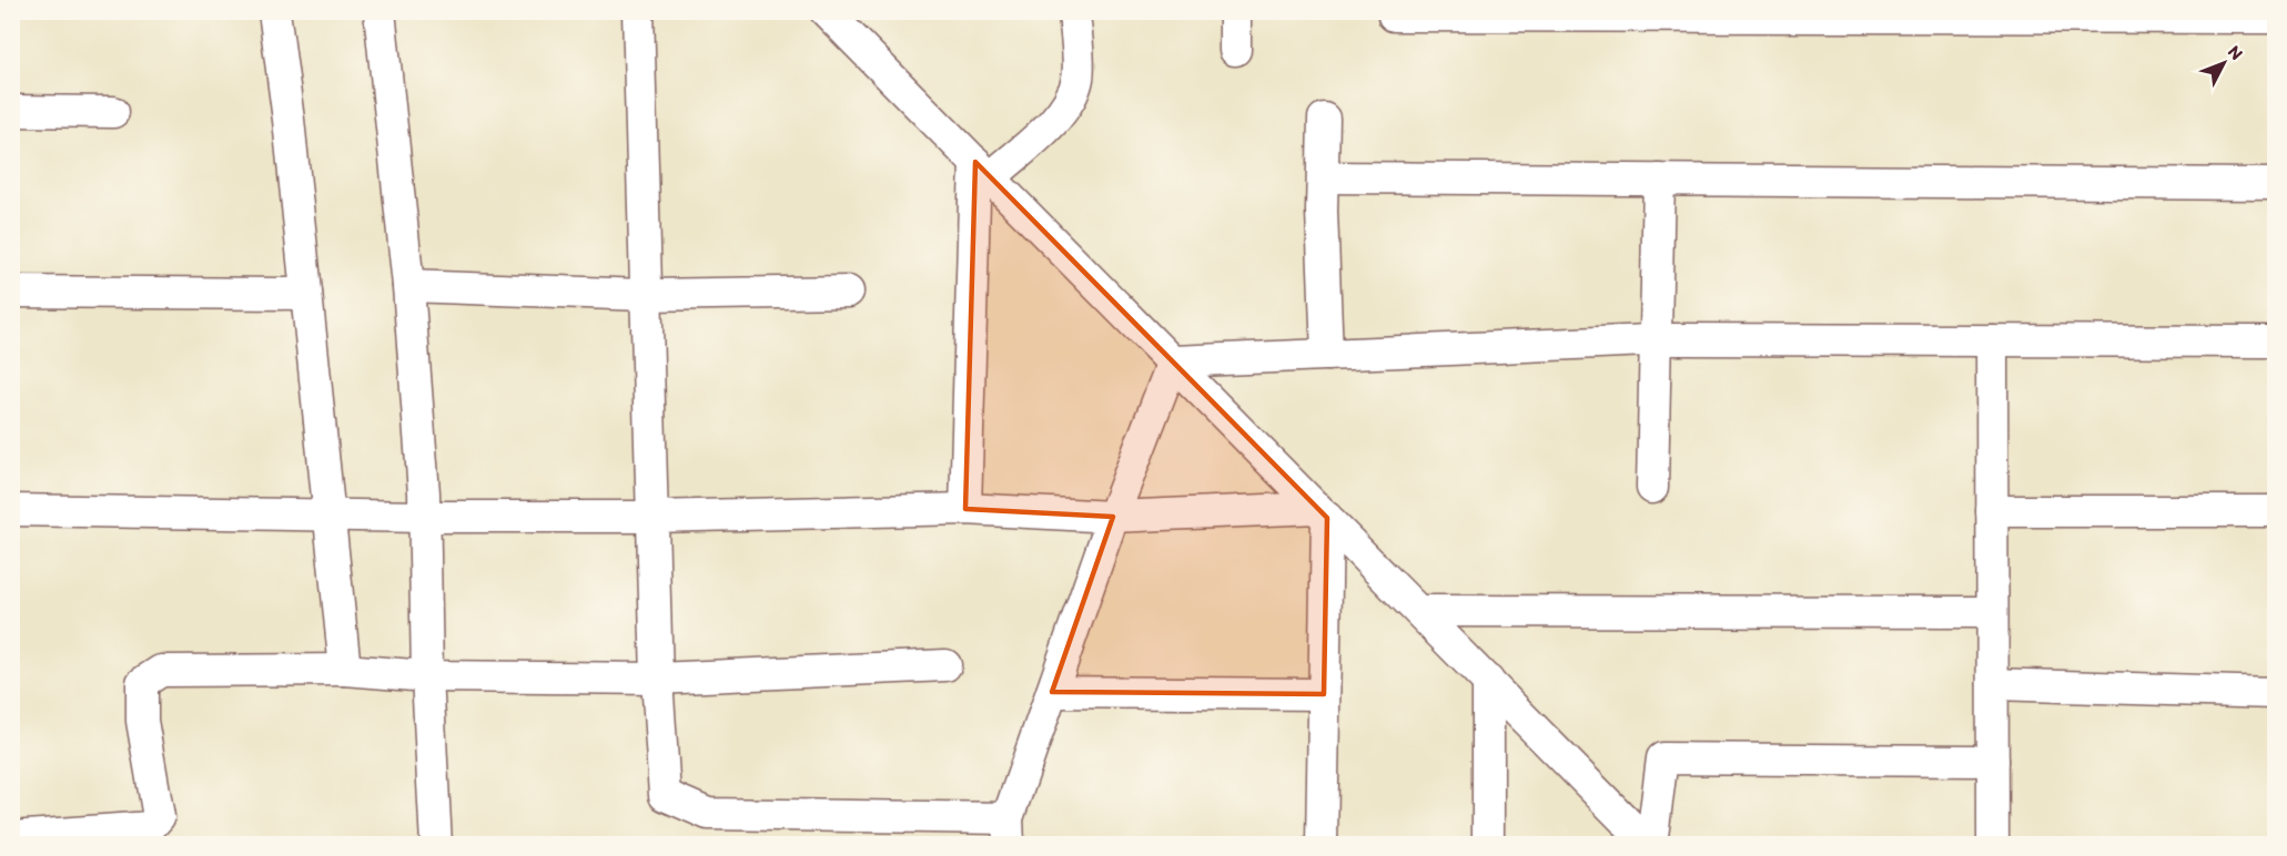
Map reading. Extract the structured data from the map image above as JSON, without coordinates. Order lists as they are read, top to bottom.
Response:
{
  "north": "top right"
}
